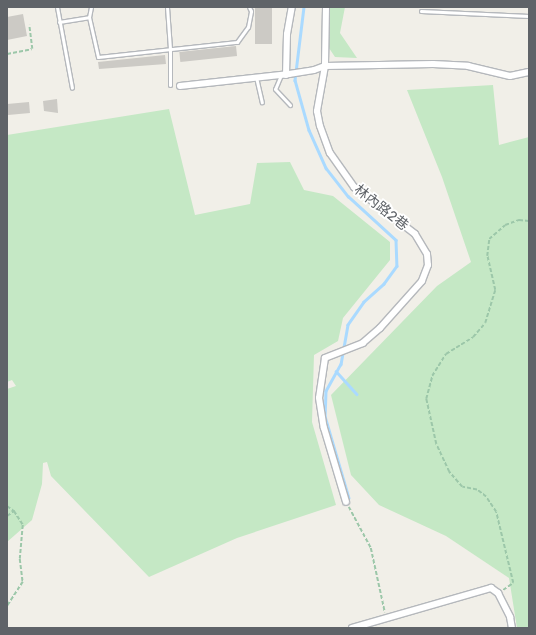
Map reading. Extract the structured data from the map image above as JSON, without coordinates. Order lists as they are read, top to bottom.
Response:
{
  "streets": {
    "street": ["林內路2巷"]
  }
}
